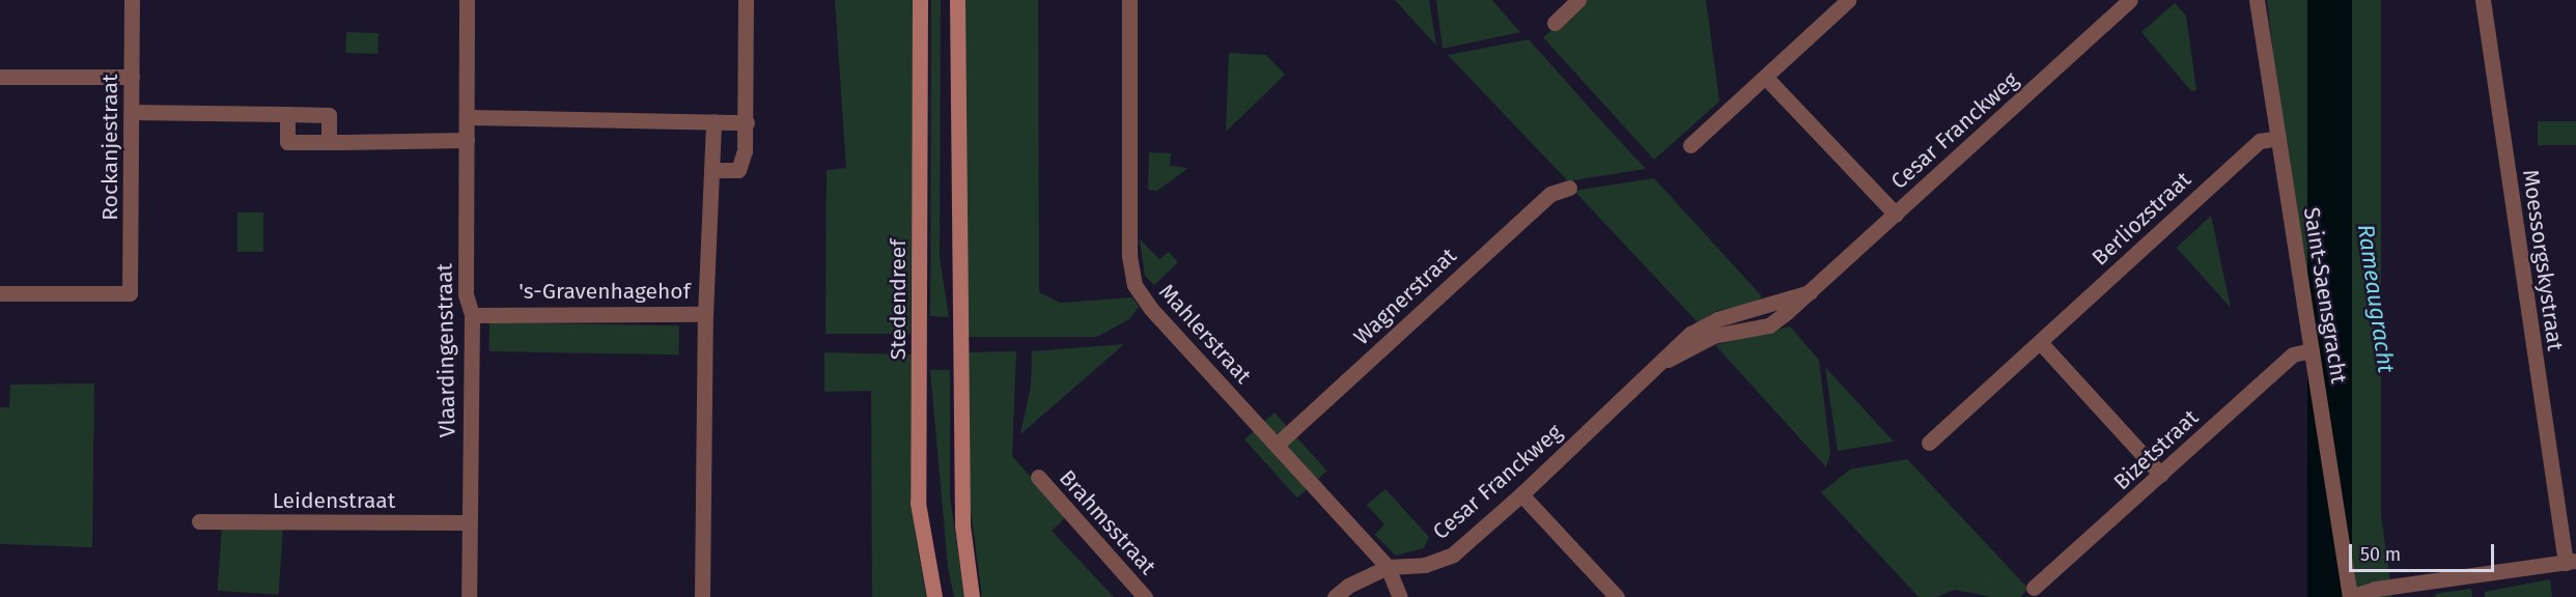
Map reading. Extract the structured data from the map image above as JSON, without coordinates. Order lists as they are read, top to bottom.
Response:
{
  "streets": {
    "main road": ["Stedendreef"],
    "street": [
      "Cesar Franckweg",
      "Rockanjestraat",
      "Berliozstraat",
      "Moessorgskystraat",
      "'s-Gravenhagehof",
      "Saint-Saensgracht",
      "Wagnerstraat",
      "Mahlerstraat",
      "Vlaardingenstraat",
      "Bizetstraat",
      "Leidenstraat",
      "Brahmsstraat"
    ]
  },
  "crossings": [
    ["Cesar Franckweg", "Mahlerstraat"],
    ["Berliozstraat", "Saint-Saensgracht"],
    ["'s-Gravenhagehof", "Vlaardingenstraat"],
    ["Saint-Saensgracht", "Bizetstraat"],
    ["Wagnerstraat", "Mahlerstraat"],
    ["Vlaardingenstraat", "Leidenstraat"]
  ],
  "water": ["Rameaugracht"],
  "scale_bar": "50 m"
}
